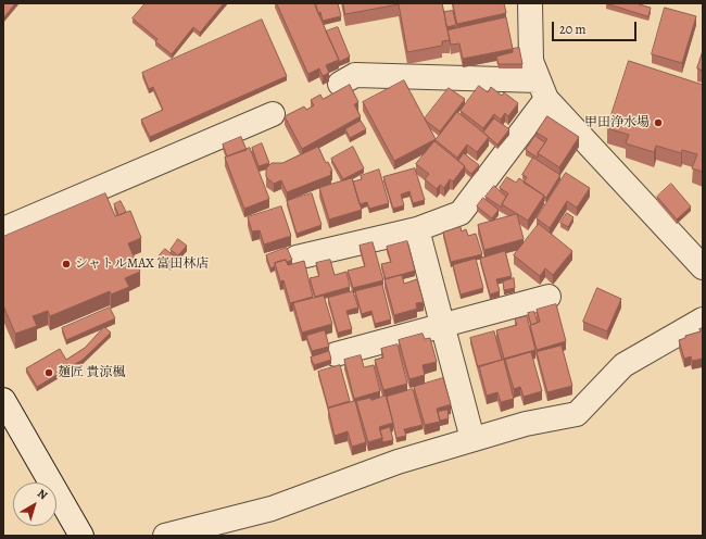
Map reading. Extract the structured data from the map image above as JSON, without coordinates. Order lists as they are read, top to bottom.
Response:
{
  "places": ["甲田浄水場", "シャトルMAX 富田林店", "麺匠 貴涼楓"],
  "scale_bar": "20 m",
  "north": "top right"
}
